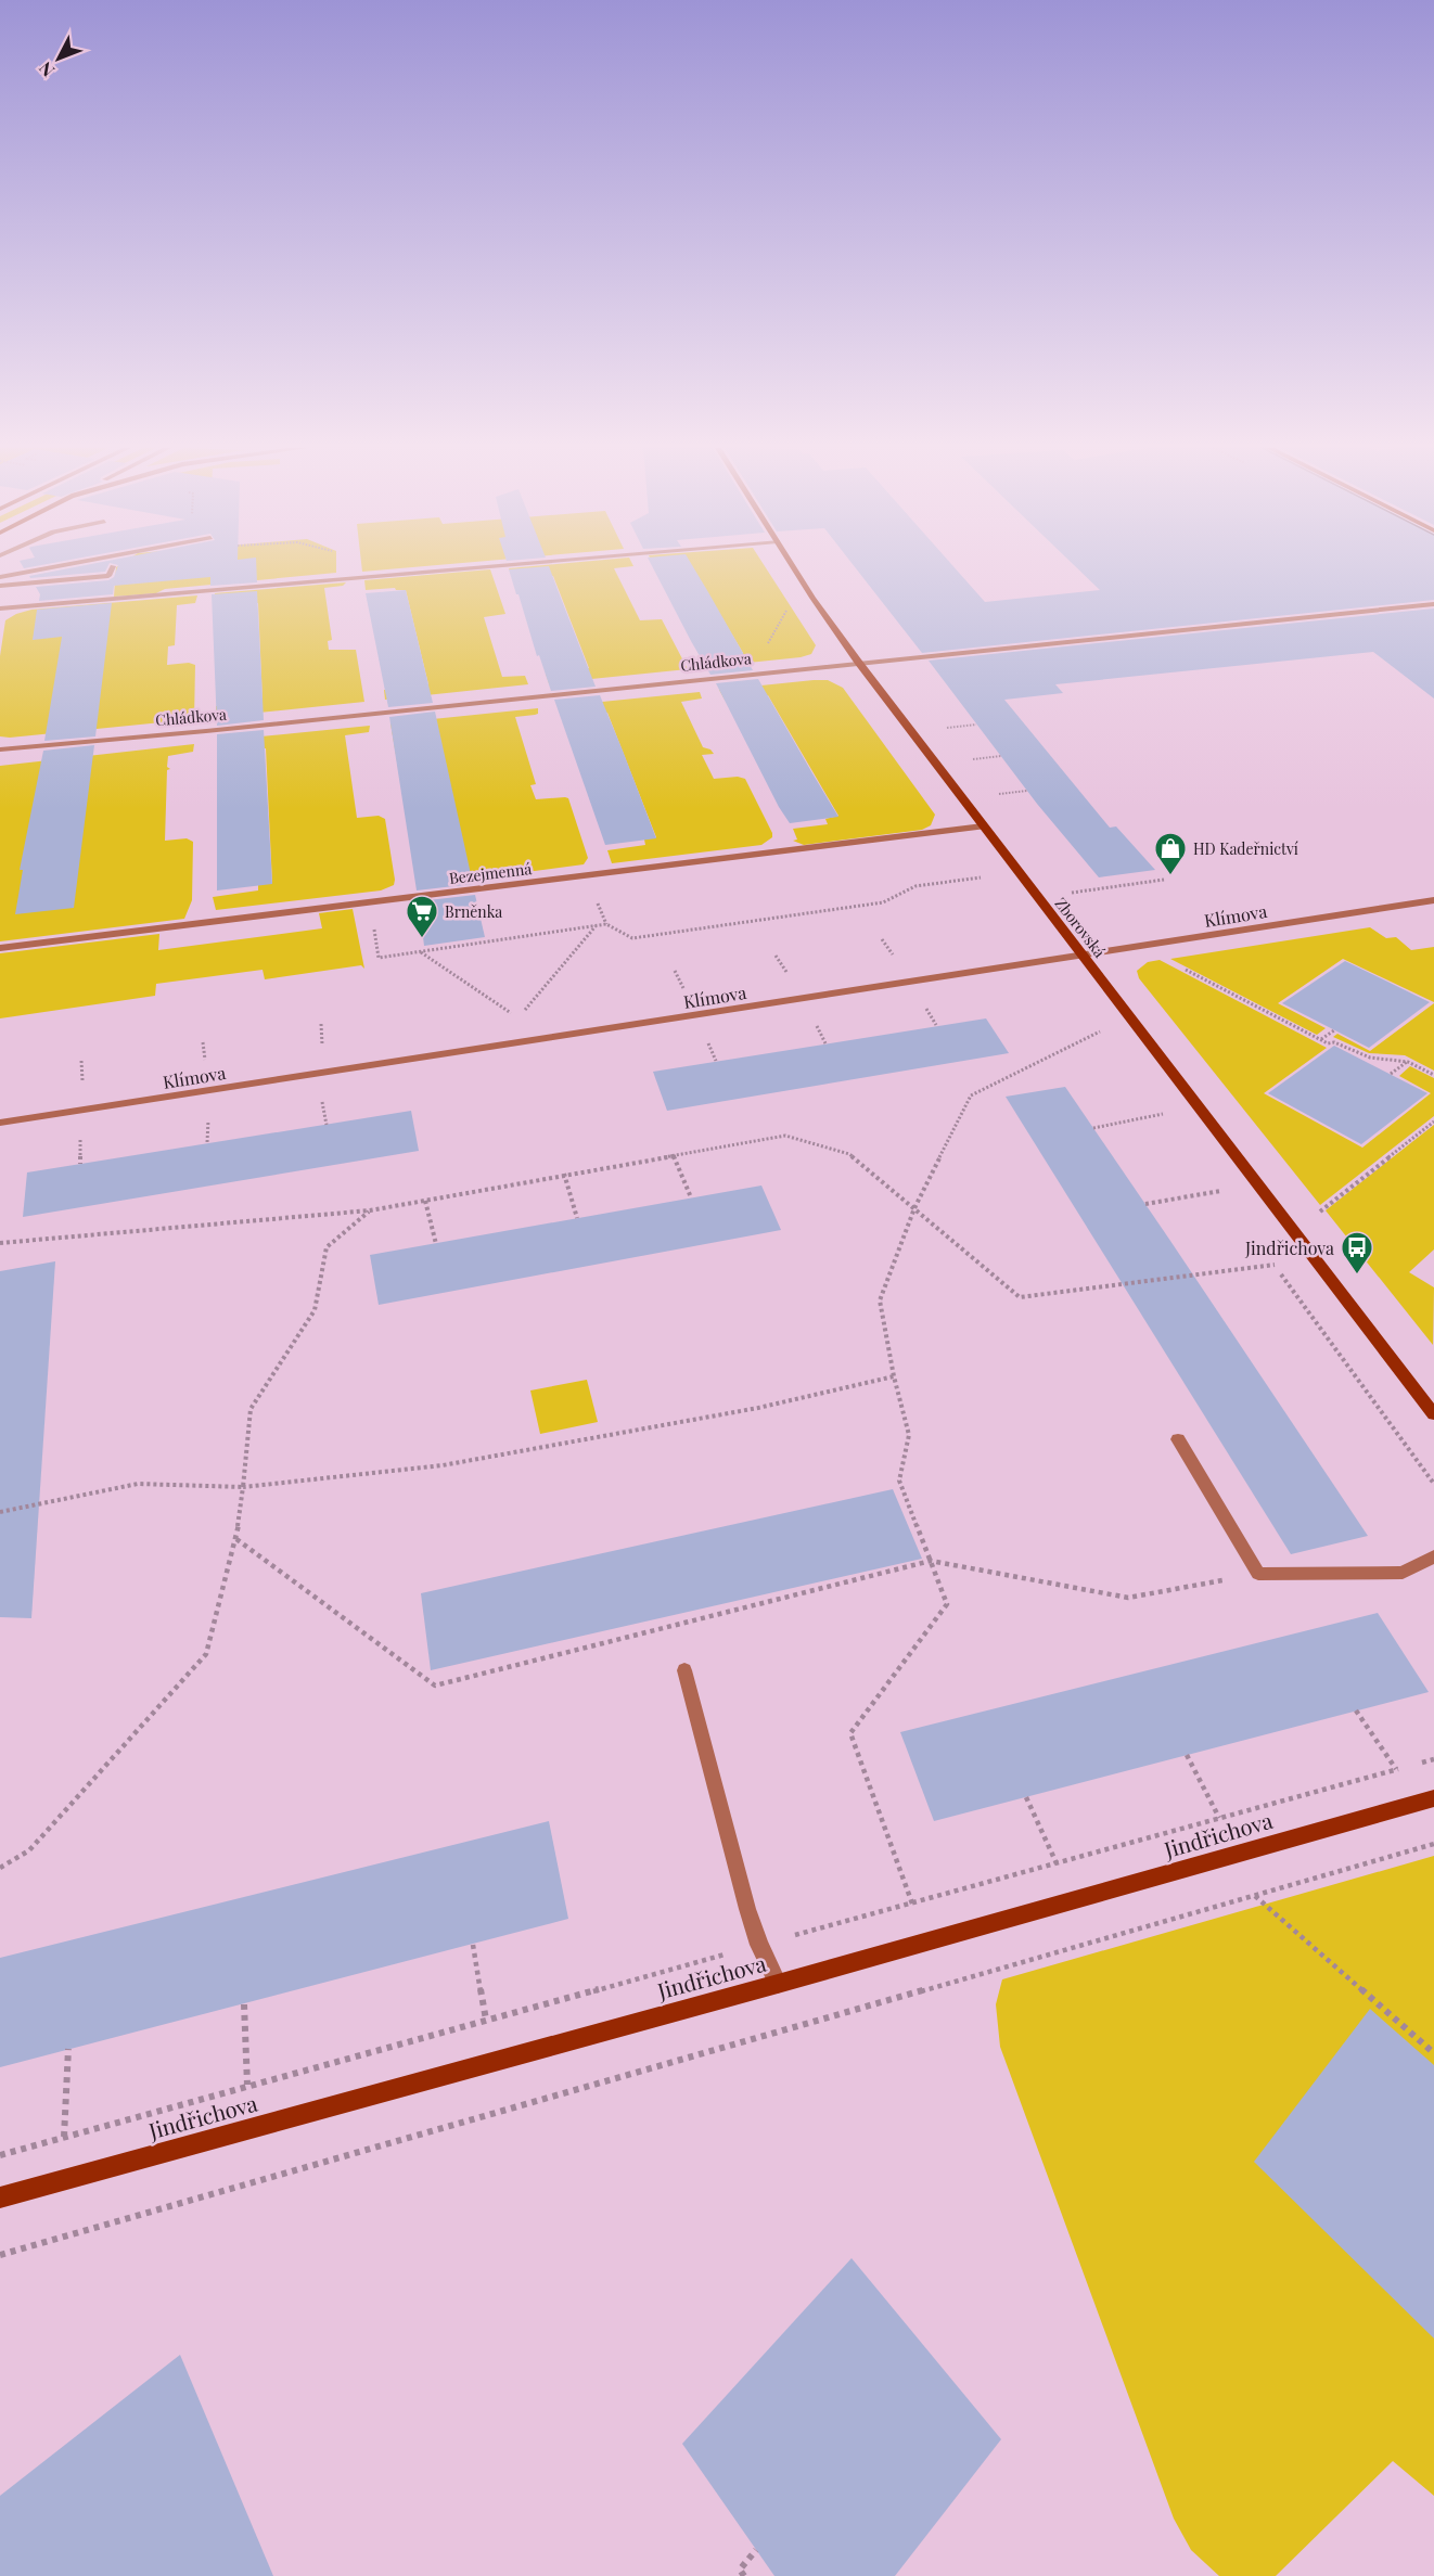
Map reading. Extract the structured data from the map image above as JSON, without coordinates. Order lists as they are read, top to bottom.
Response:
{
  "streets": {
    "street": [
      "Chládkova",
      "Bezejmenná",
      "Klímova",
      "Zborovská",
      "Jindřichova"
    ]
  },
  "crossings": [
    ["Chládkova", "Zborovská"],
    ["Bezejmenná", "Zborovská"],
    ["Klímova", "Zborovská"]
  ],
  "places": {
    "shop": ["HD Kadeřnictví"],
    "supermarket": ["Brněnka"],
    "bus stop": ["Jindřichova"]
  },
  "north": "bottom left"
}
